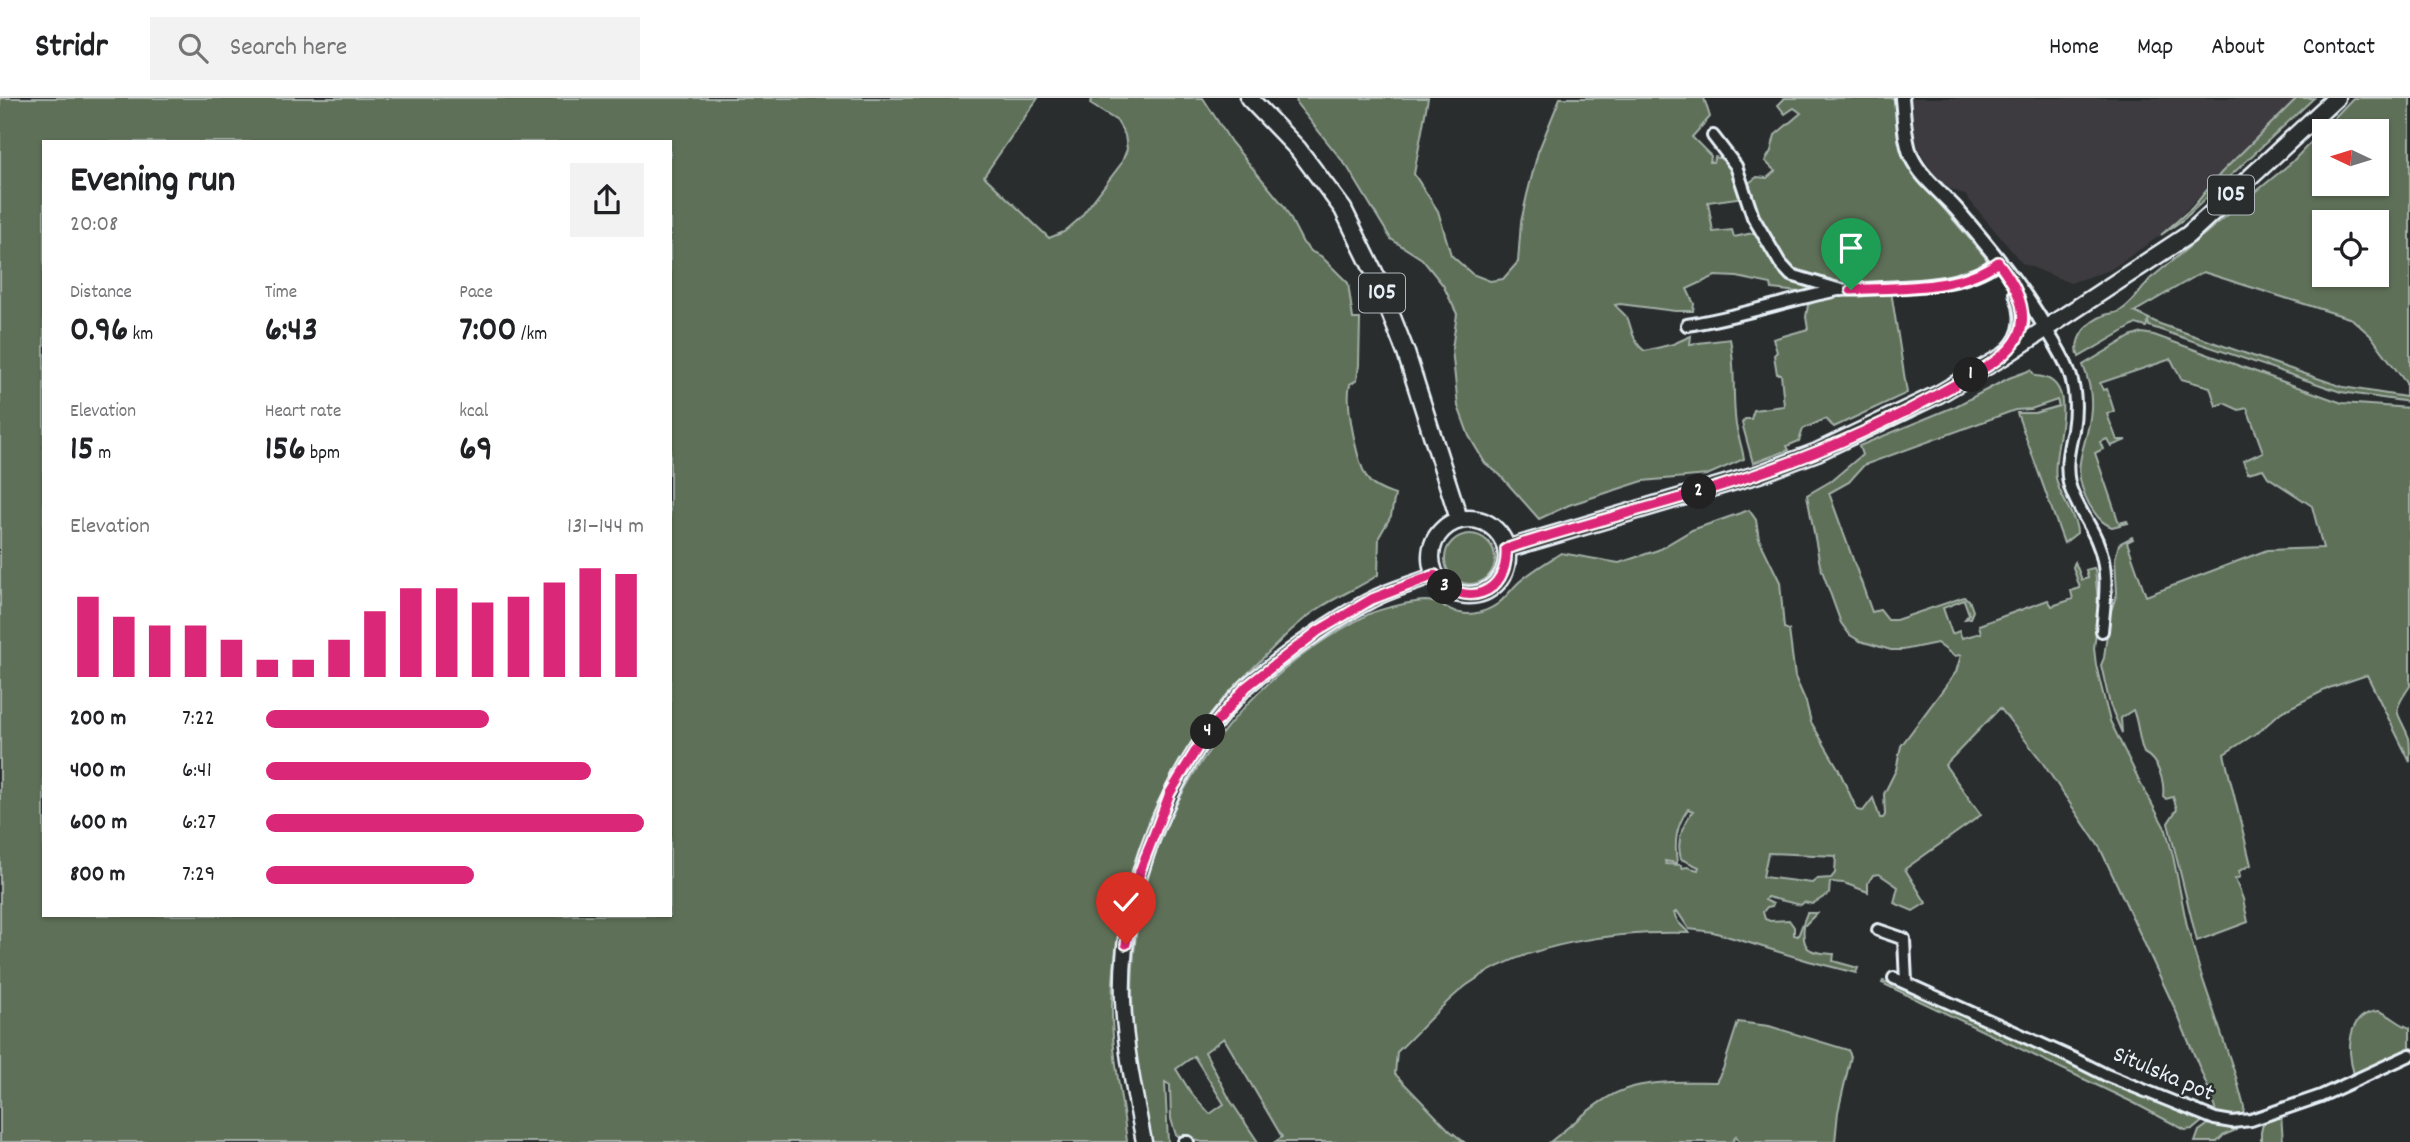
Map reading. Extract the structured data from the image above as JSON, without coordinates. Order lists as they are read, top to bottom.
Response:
{
  "streets": {
    "main road": ["105"],
    "street": ["Situlska pot"]
  },
  "north": "left",
  "page": {
    "header": "Stridr",
    "search": "Search here",
    "nav": [
      "Home",
      "Map",
      "About",
      "Contact"
    ],
    "heading": ["Evening run", "20:08"],
    "stats": [
      ["Distance", "0.96 km"],
      ["Time", "6:43"],
      ["Pace", "7:00 /km"],
      ["Elevation", "15 m"],
      ["Heart rate", "156 bpm"],
      ["kcal", "69"]
    ],
    "pins": [
      "1",
      "2",
      "3",
      "4"
    ],
    "chart": ["Elevation", "131–144 m"],
    "list": [
      {
        "name": "200 m",
        "note": "7:22"
      },
      {
        "name": "400 m",
        "note": "6:41"
      },
      {
        "name": "600 m",
        "note": "6:27"
      },
      {
        "name": "800 m",
        "note": "7:29"
      }
    ]
  }
}
